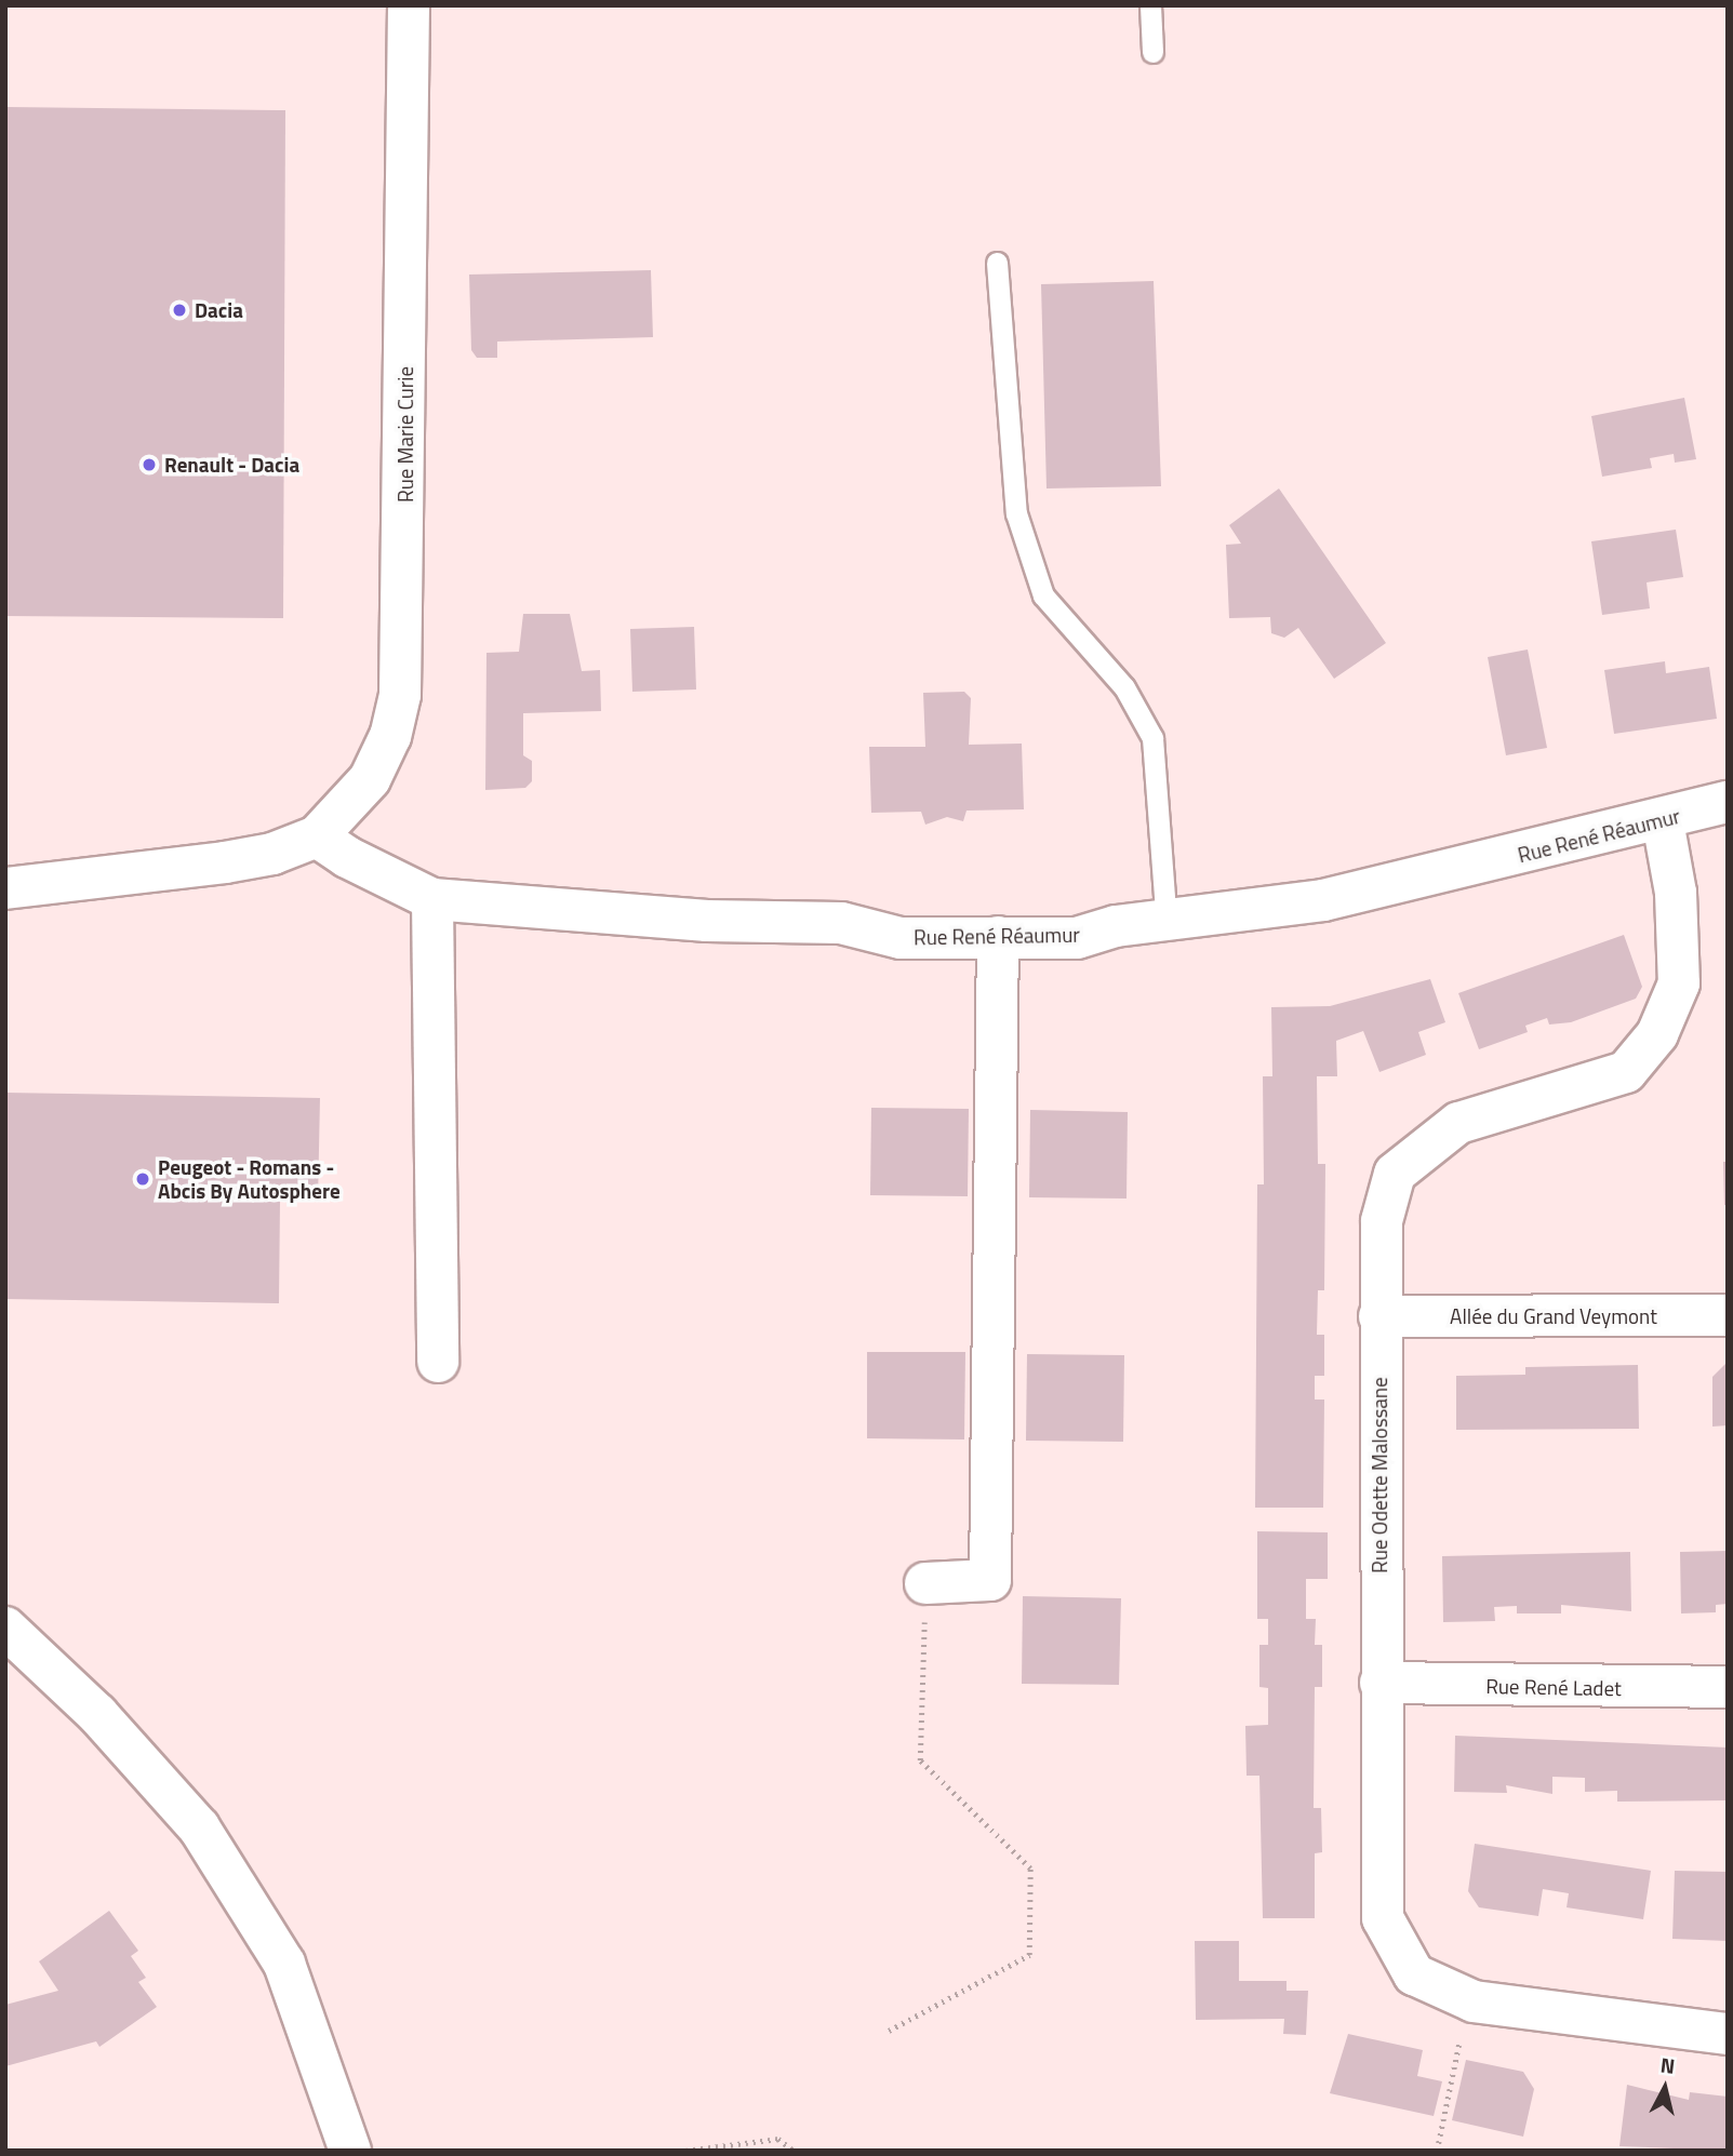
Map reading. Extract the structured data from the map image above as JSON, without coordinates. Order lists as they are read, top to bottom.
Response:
{
  "streets": {
    "street": [
      "Rue Marie Curie",
      "Rue René Réaumur",
      "Allée du Grand Veymont",
      "Rue Odette Malossane",
      "Rue René Ladet"
    ]
  },
  "crossings": [
    ["Rue Marie Curie", "Rue René Réaumur"],
    ["Rue René Réaumur", "Rue Odette Malossane"],
    ["Allée du Grand Veymont", "Rue Odette Malossane"],
    ["Rue Odette Malossane", "Rue René Ladet"]
  ],
  "places": ["Dacia", "Renault - Dacia", "Peugeot - Romans - Abcis By Autosphere"],
  "north": "top"
}
